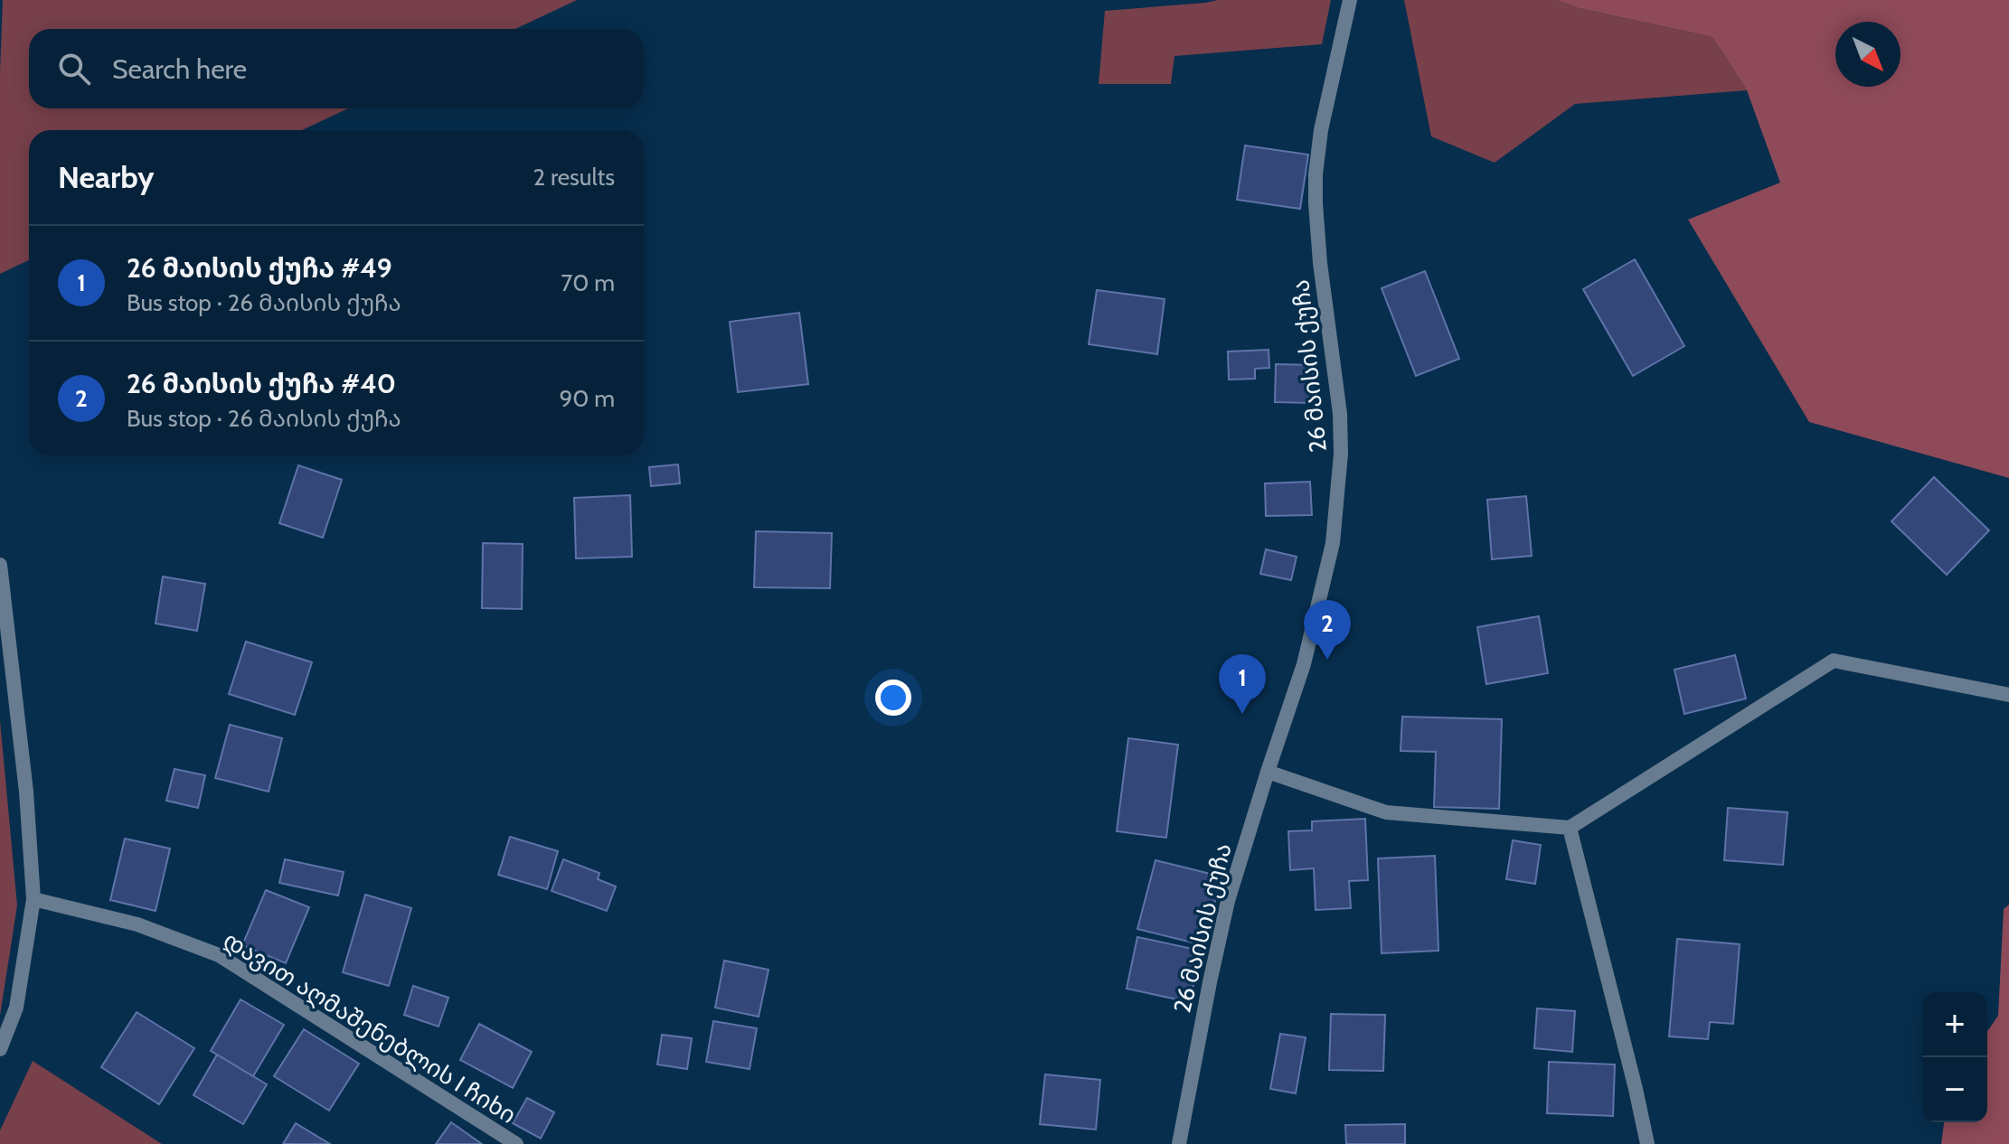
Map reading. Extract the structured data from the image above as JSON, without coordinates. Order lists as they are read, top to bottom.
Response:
{
  "streets": {
    "street": ["26 მაისის ქუჩა", "დავით აღმაშენებლის I ჩიხი"]
  },
  "north": "bottom right",
  "page": {
    "search": "Search here",
    "heading": ["Nearby", "2 results"],
    "list": [
      {
        "mark": "1",
        "name": "26 მაისის ქუჩა #49",
        "note": "Bus stop · 26 მაისის ქუჩა",
        "value": "70 m"
      },
      {
        "mark": "2",
        "name": "26 მაისის ქუჩა #40",
        "note": "Bus stop · 26 მაისის ქუჩა",
        "value": "90 m"
      }
    ],
    "pins": ["2", "1"],
    "map_buttons": ["+", "−"]
  }
}
